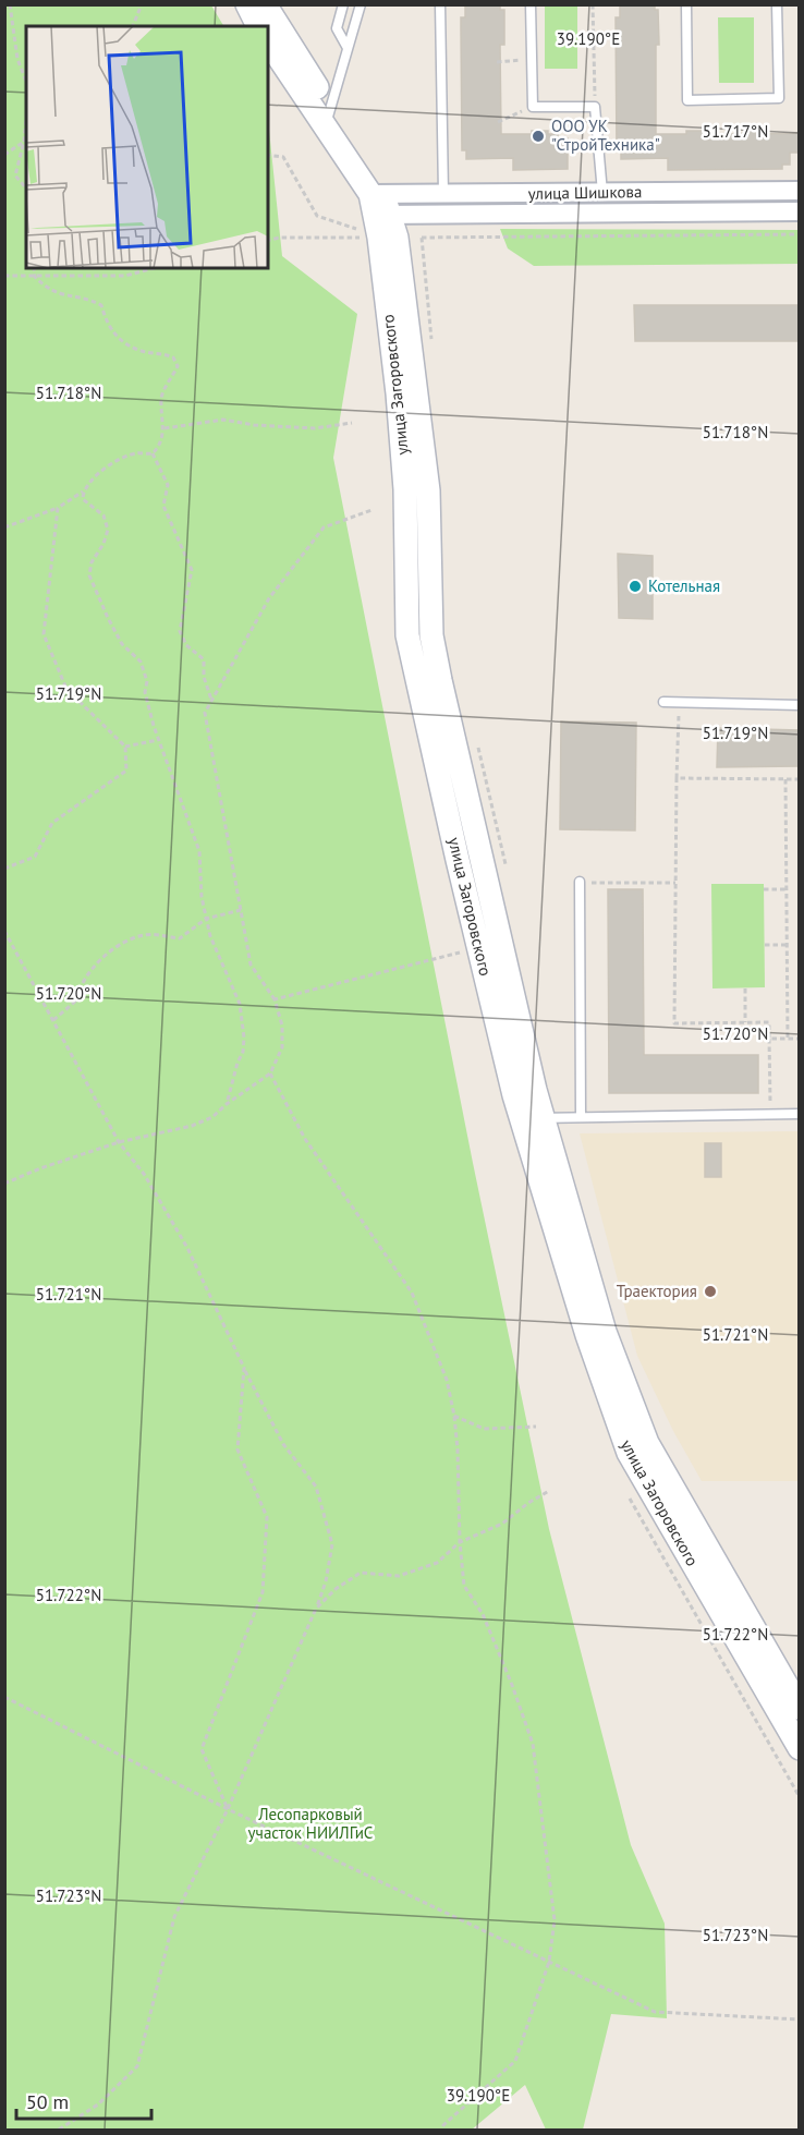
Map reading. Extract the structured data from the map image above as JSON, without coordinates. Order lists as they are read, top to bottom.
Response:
{
  "streets": {
    "street": ["улица Шишкова", "улица Загоровского"]
  },
  "crossings": [
    ["улица Шишкова", "улица Загоровского"]
  ],
  "parks": ["Лесопарковый участок НИИЛГиС"],
  "places": ["ООО УК \"СтройТехника\"", "Котельная", "Траектория"],
  "scale_bar": "50 m",
  "coordinates": [
    "39.190°E",
    "51.717°N",
    "51.718°N",
    "51.719°N",
    "51.720°N",
    "51.721°N",
    "51.722°N",
    "51.723°N"
  ]
}
